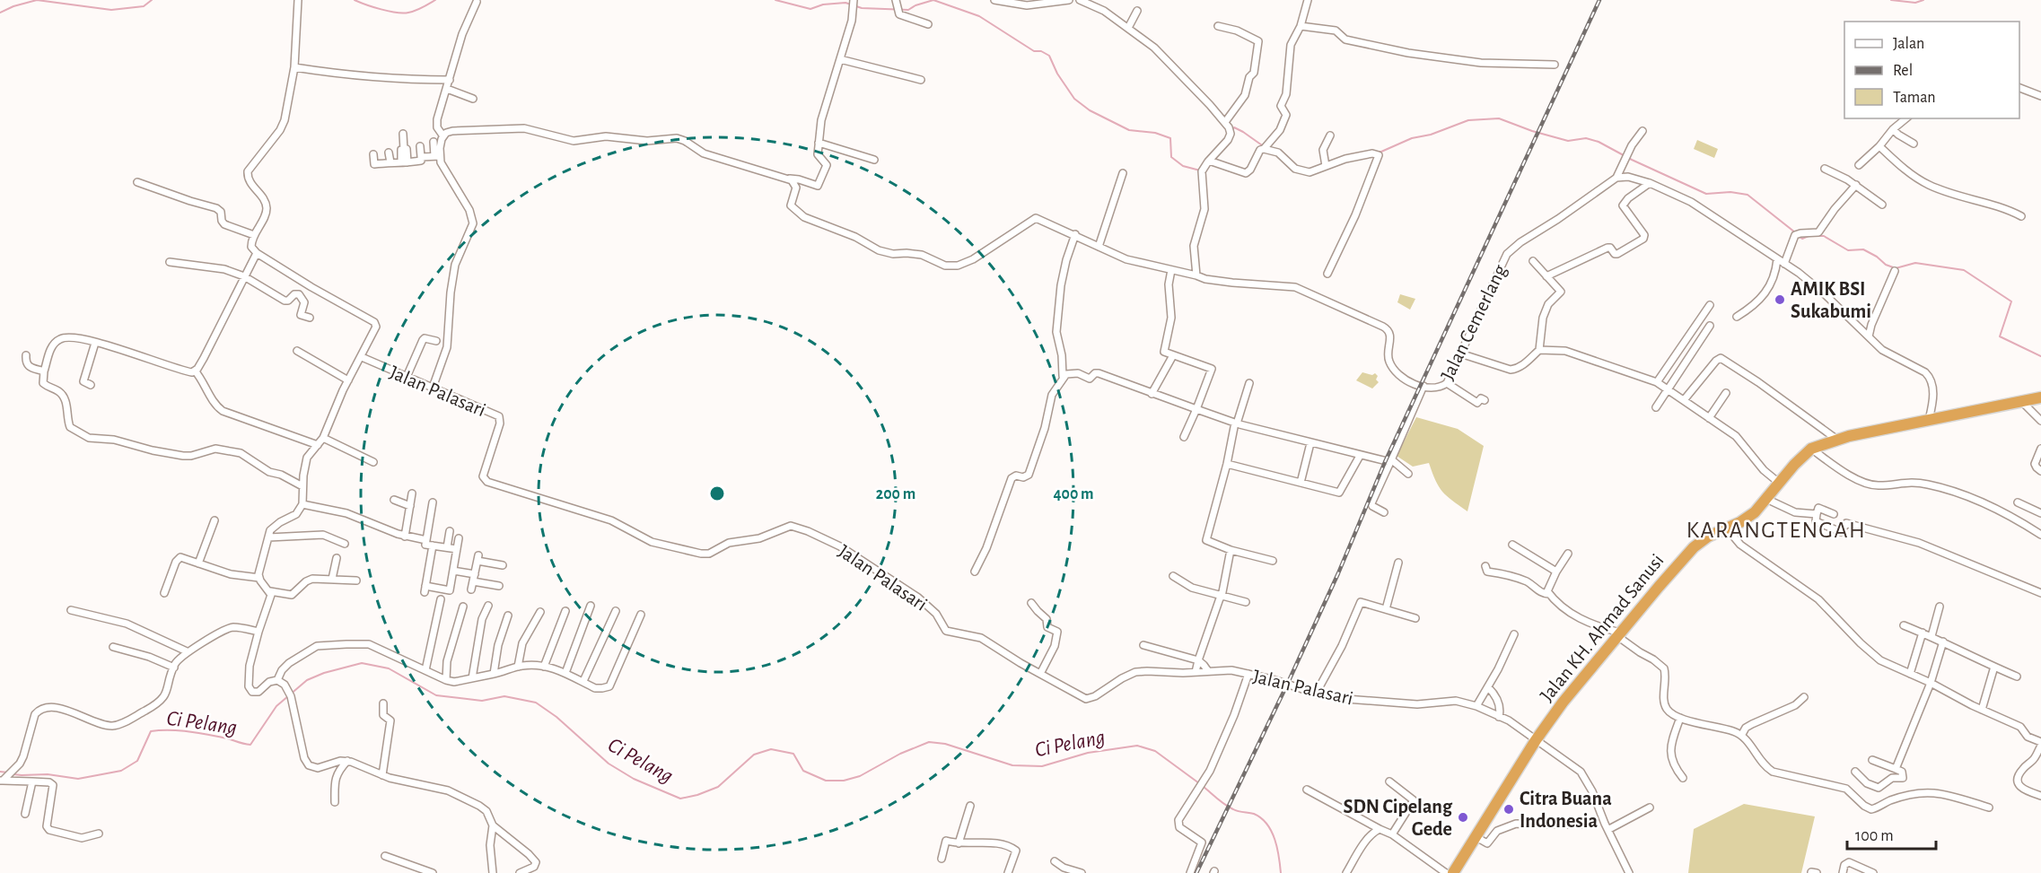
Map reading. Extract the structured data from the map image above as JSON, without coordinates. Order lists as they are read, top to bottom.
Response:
{
  "streets": {
    "highway": ["Jalan KH. Ahmad Sanusi"],
    "street": ["Jalan Cemerlang", "Jalan Palasari"]
  },
  "crossings": [
    ["Jalan Palasari", "Jalan KH. Ahmad Sanusi"]
  ],
  "districts": ["KARANGTENGAH"],
  "water": ["Ci Pelang"],
  "places": ["AMIK BSI Sukabumi", "Citra Buana Indonesia", "SDN Cipelang Gede"],
  "legend": ["Jalan", "Rel", "Taman"],
  "scale_bar": "100 m",
  "rings": ["200 m", "400 m"]
}
